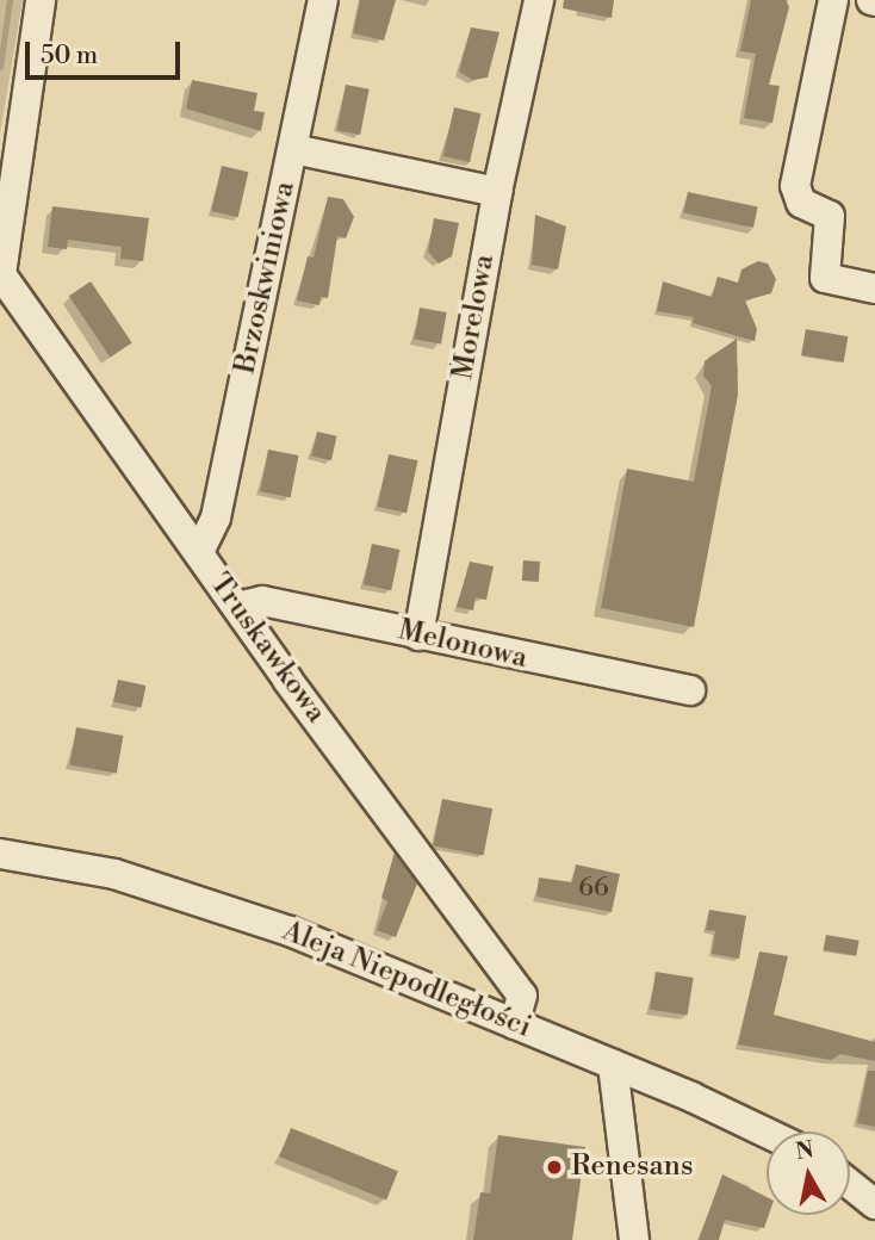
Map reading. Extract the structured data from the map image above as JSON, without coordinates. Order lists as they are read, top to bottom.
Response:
{
  "streets": {
    "street": [
      "Brzoskwiniowa",
      "Morelowa",
      "Melonowa",
      "Truskawkowa",
      "Aleja Niepodległości"
    ]
  },
  "crossings": [
    ["Brzoskwiniowa", "Truskawkowa"],
    ["Morelowa", "Melonowa"],
    ["Melonowa", "Truskawkowa"],
    ["Truskawkowa", "Aleja Niepodległości"]
  ],
  "places": ["Renesans"],
  "house_numbers": ["66"],
  "scale_bar": "50 m",
  "north": "top"
}
